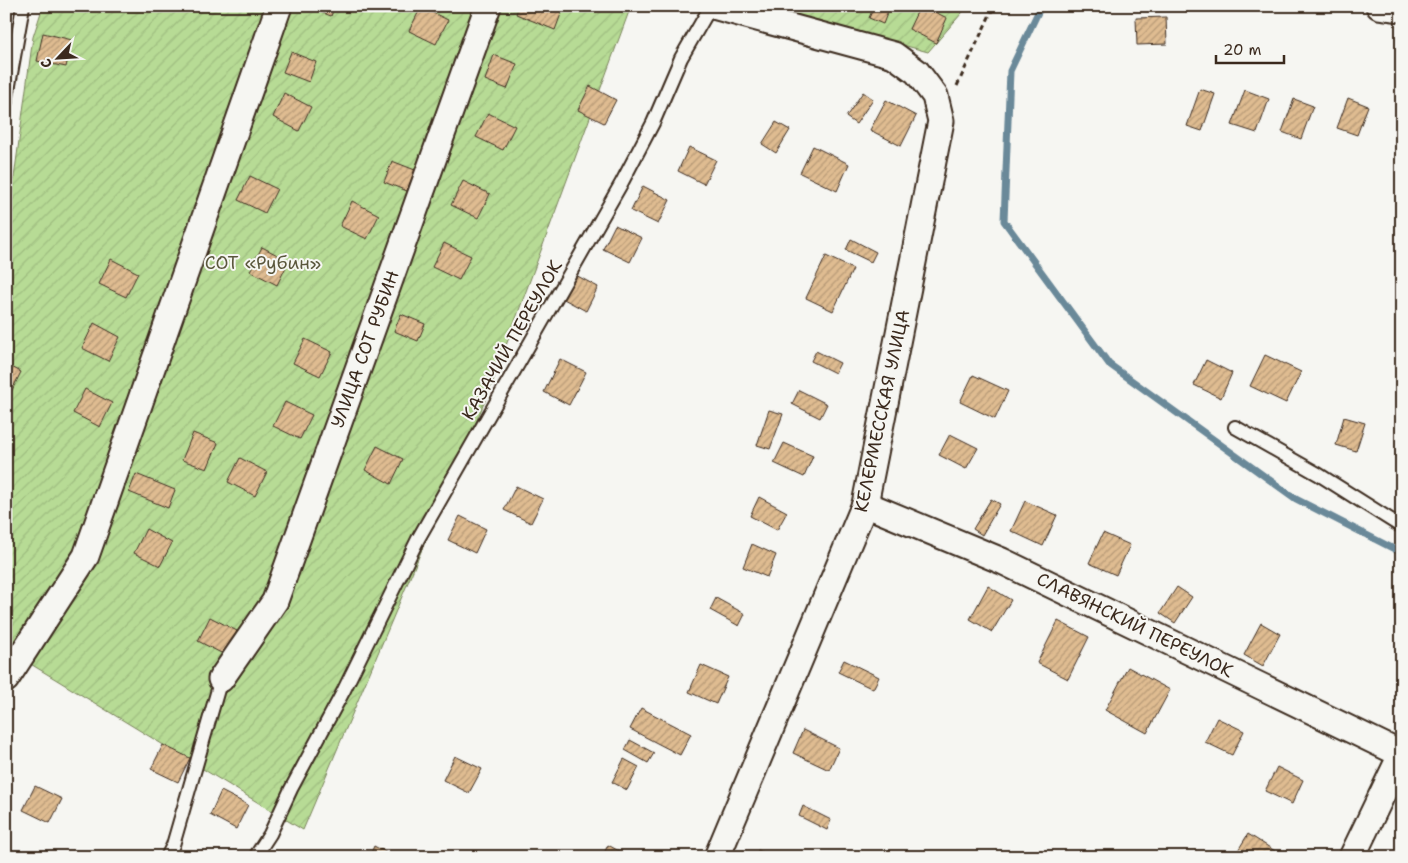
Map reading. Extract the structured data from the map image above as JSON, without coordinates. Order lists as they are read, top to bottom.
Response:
{
  "streets": {
    "street": ["УЛИЦА СОТ РУБИН", "КЕЛЕРМЕССКАЯ УЛИЦА", "СЛАВЯНСКИЙ ПЕРЕУЛОК"],
    "lane": ["КАЗАЧИЙ ПЕРЕУЛОК"]
  },
  "crossings": [
    ["КЕЛЕРМЕССКАЯ УЛИЦА", "СЛАВЯНСКИЙ ПЕРЕУЛОК"]
  ],
  "parks": ["СОТ «Рубин»"],
  "scale_bar": "20 m",
  "north": "bottom left"
}
